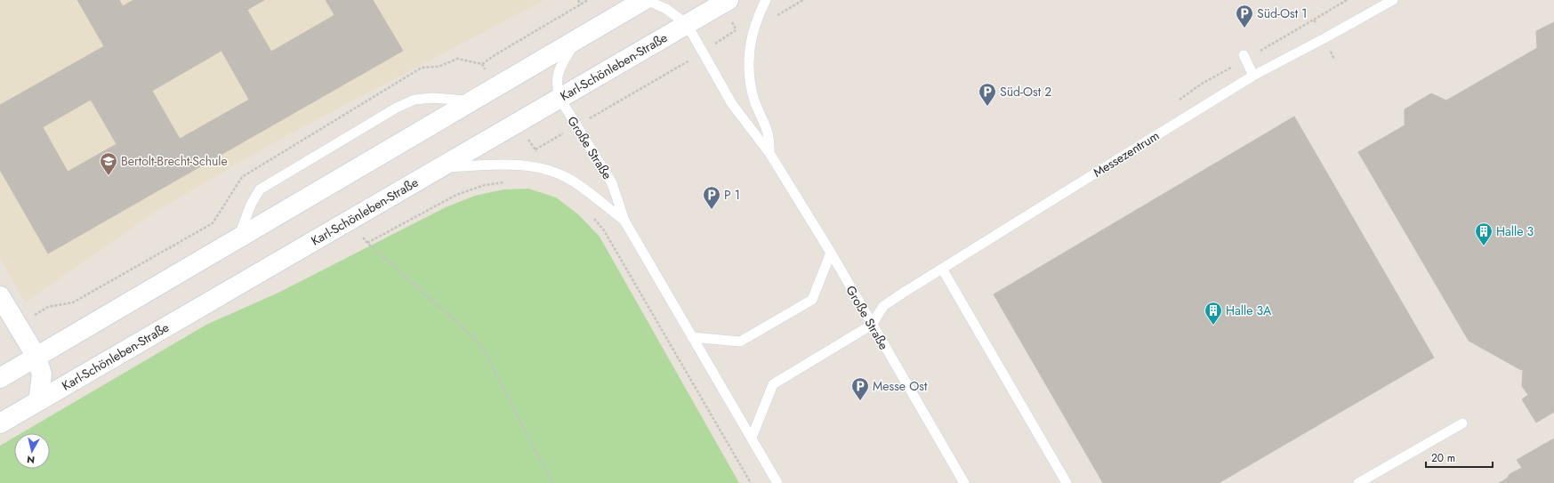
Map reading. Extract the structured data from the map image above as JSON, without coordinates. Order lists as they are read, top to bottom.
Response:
{
  "streets": {
    "main road": ["Karl-Schönleben-Straße"],
    "lane": ["Große Straße", "Messezentrum"]
  },
  "crossings": [
    ["Karl-Schönleben-Straße", "Große Straße"],
    ["Große Straße", "Messezentrum"]
  ],
  "places": {
    "parking": [
      "Süd-Ost 1",
      "Süd-Ost 2",
      "P 1",
      "Messe Ost"
    ],
    "school or university": ["Bertolt-Brecht-Schule"],
    "building": ["Halle 3", "Halle 3A"]
  },
  "scale_bar": "20 m",
  "north": "bottom"
}
